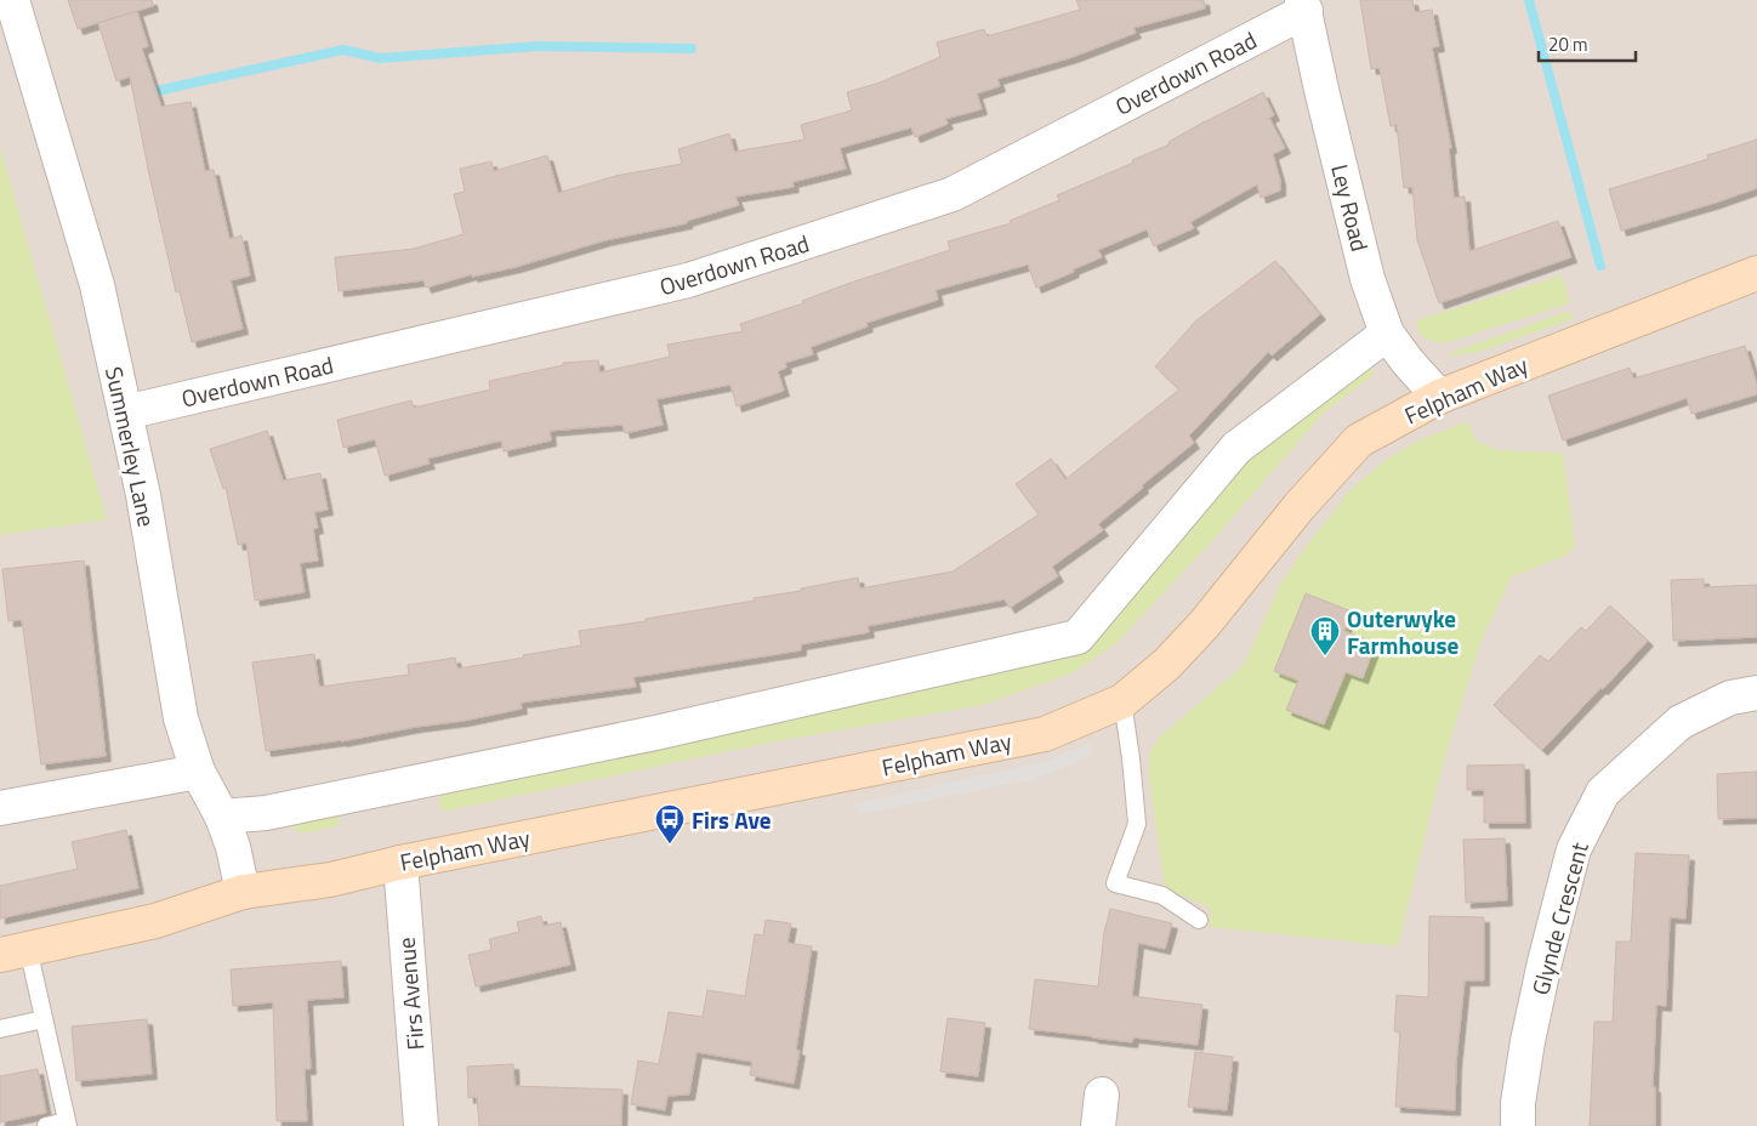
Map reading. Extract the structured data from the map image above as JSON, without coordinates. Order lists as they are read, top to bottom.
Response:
{
  "streets": {
    "main road": ["Felpham Way"],
    "street": [
      "Overdown Road",
      "Ley Road",
      "Summerley Lane",
      "Glynde Crescent",
      "Firs Avenue"
    ]
  },
  "crossings": [
    ["Overdown Road", "Ley Road"],
    ["Overdown Road", "Summerley Lane"],
    ["Ley Road", "Felpham Way"],
    ["Felpham Way", "Summerley Lane"],
    ["Felpham Way", "Firs Avenue"]
  ],
  "places": {
    "building": ["Outerwyke Farmhouse"],
    "bus stop": ["Firs Ave"]
  },
  "scale_bar": "20 m"
}
